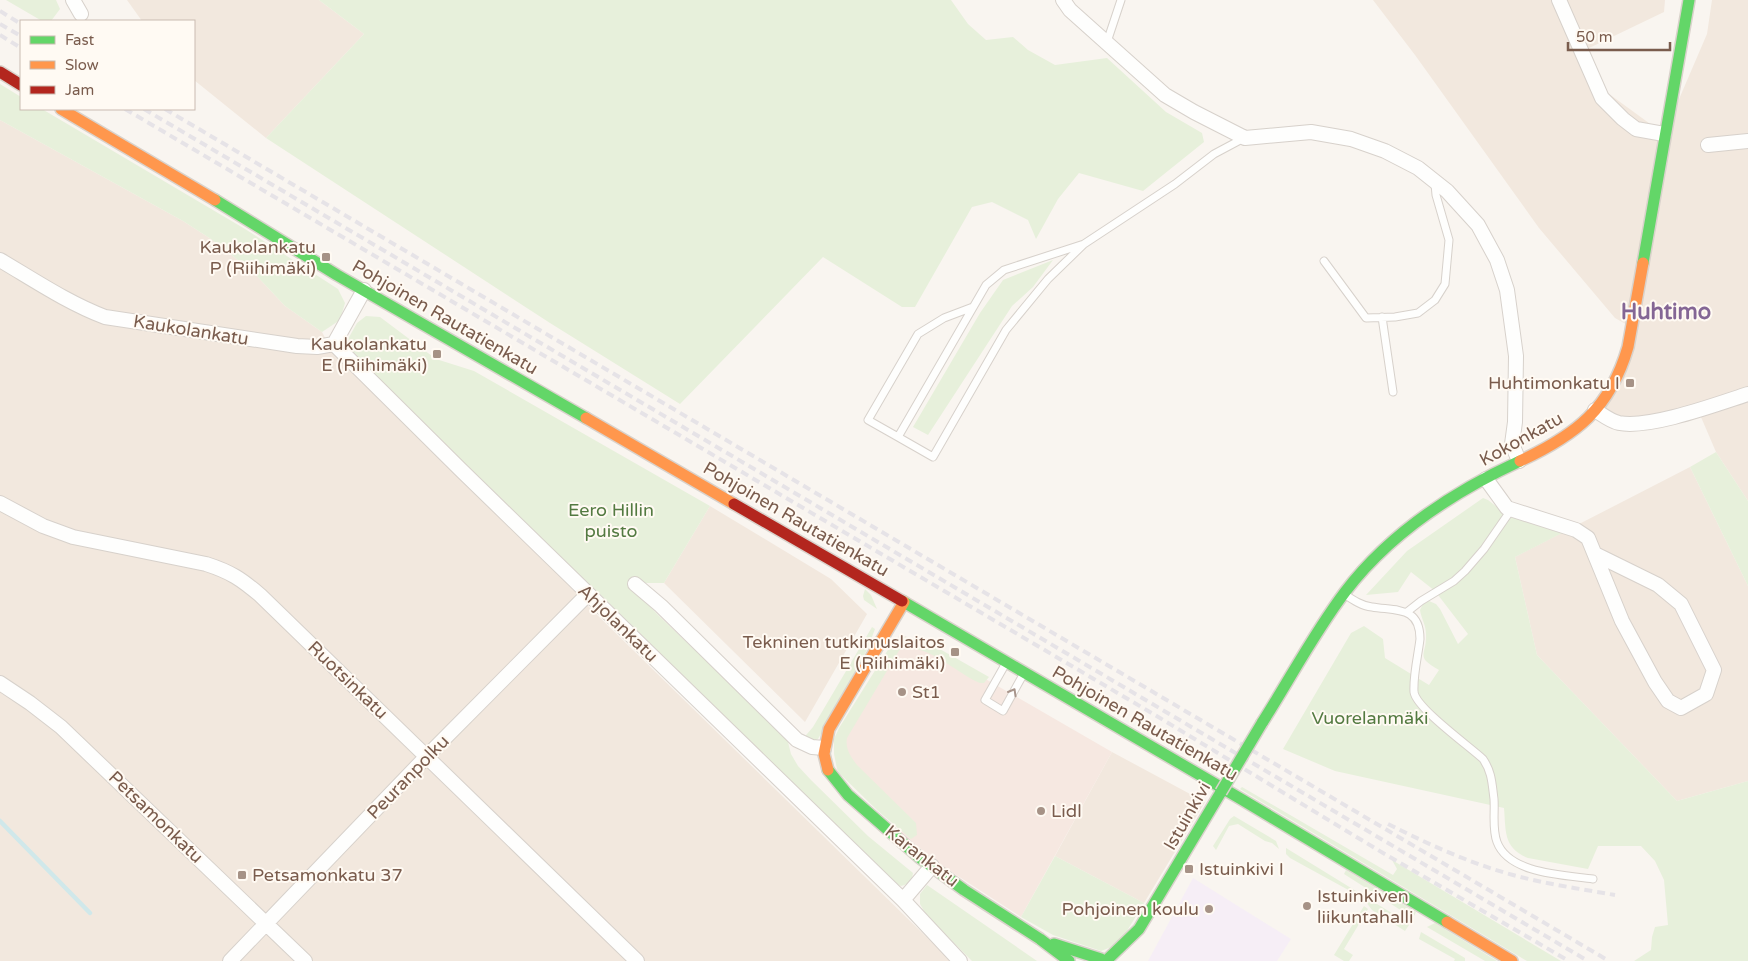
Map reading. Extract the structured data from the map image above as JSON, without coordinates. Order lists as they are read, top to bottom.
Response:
{
  "streets": {
    "street": [
      "Pohjoinen Rautatienkatu",
      "Kaukolankatu",
      "Kokonkatu",
      "Ahjolankatu",
      "Ruotsinkatu",
      "Peuranpolku",
      "Istuinkivi",
      "Petsamonkatu",
      "Karankatu"
    ]
  },
  "crossings": [
    ["Kaukolankatu", "Ahjolankatu"],
    ["Kokonkatu", "Istuinkivi"],
    ["Ahjolankatu", "Peuranpolku"],
    ["Ruotsinkatu", "Peuranpolku"],
    ["Peuranpolku", "Petsamonkatu"],
    ["Istuinkivi", "Karankatu"]
  ],
  "districts": ["Huhtimo"],
  "parks": ["Eero Hillin puisto", "Vuorelanmäki"],
  "places": {
    "transit": [
      "Kaukolankatu P (Riihimäki)",
      "Kaukolankatu E (Riihimäki)",
      "Huhtimonkatu I",
      "Tekninen tutkimuslaitos E (Riihimäki)",
      "Istuinkivi I",
      "Petsamonkatu 37"
    ],
    "other": [
      "St1",
      "Lidl",
      "Istuinkiven liikuntahalli",
      "Pohjoinen koulu"
    ]
  },
  "legend": ["Fast", "Slow", "Jam"],
  "scale_bar": "50 m"
}
